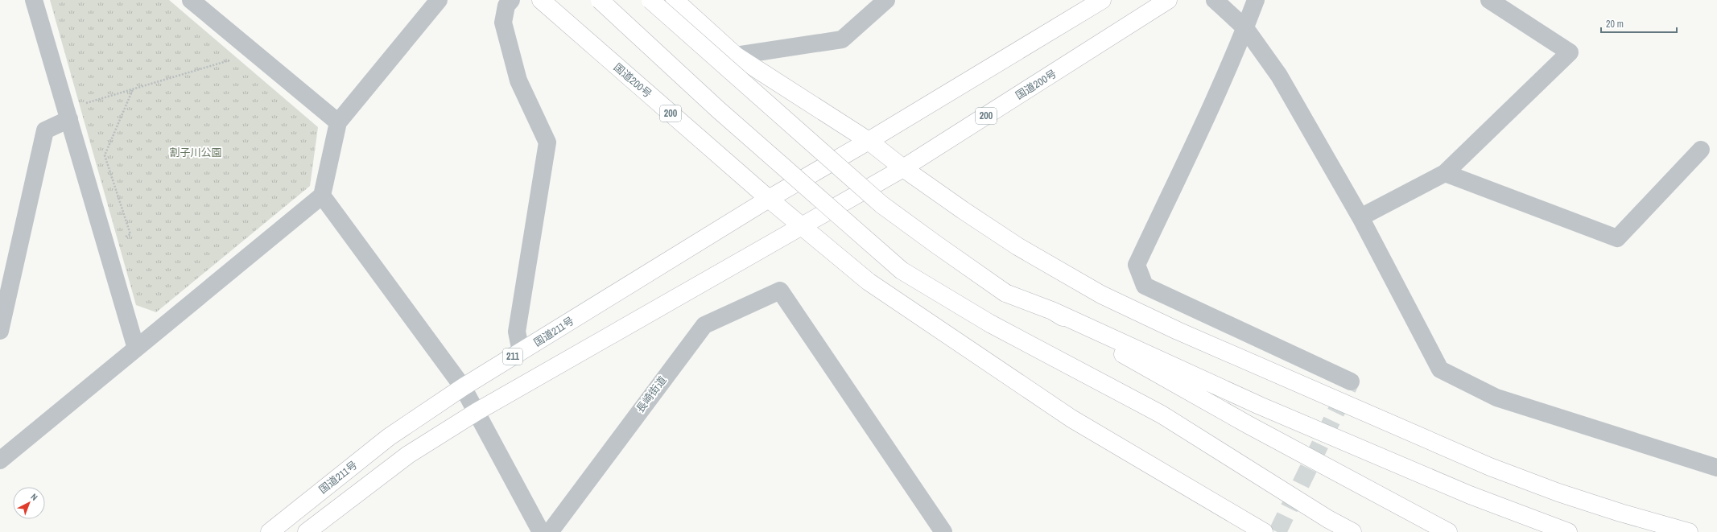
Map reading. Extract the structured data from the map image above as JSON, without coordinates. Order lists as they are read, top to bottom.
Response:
{
  "streets": {
    "highway": [
      "国道200号",
      "200",
      "国道211号",
      "211"
    ],
    "street": ["長崎街道"]
  },
  "crossings": [
    ["国道200号", "国道211号"]
  ],
  "parks": ["割子川公園"],
  "scale_bar": "20 m",
  "north": "top right"
}
